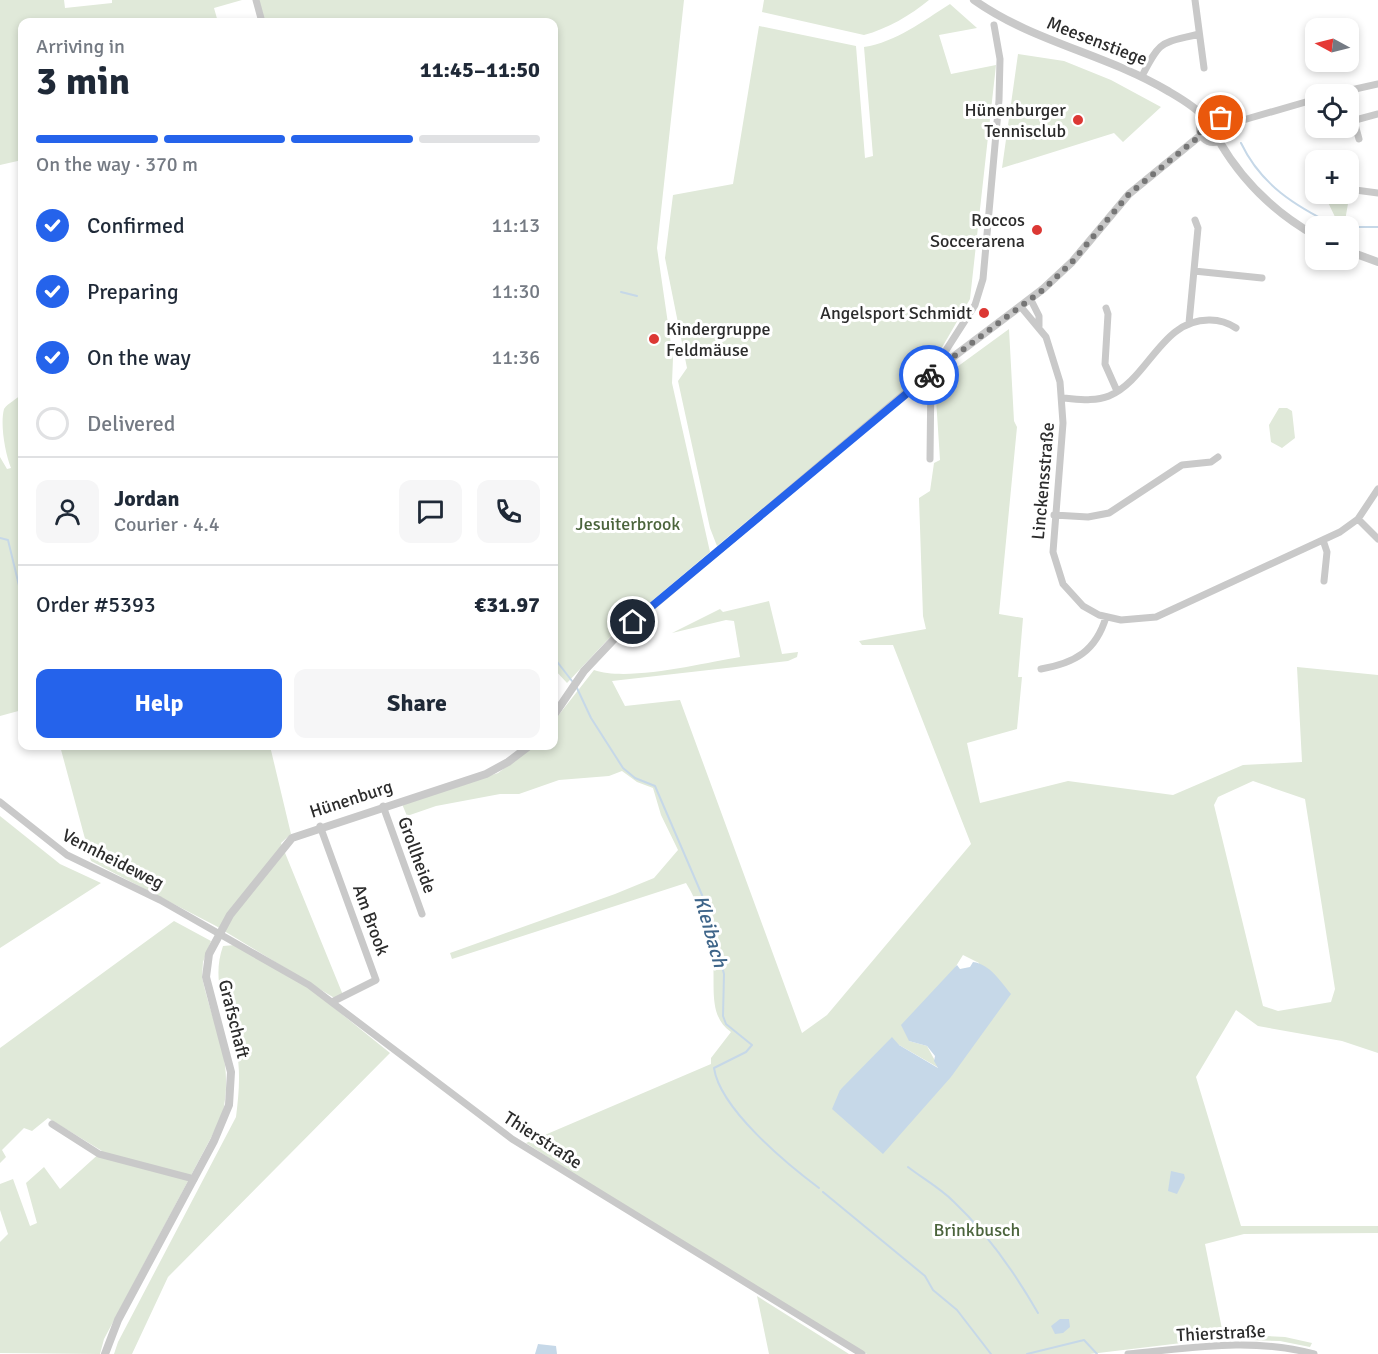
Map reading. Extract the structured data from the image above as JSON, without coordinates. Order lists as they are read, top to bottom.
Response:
{
  "streets": {
    "street": [
      "Meesenstiege",
      "Linckensstraße",
      "Hünenburg",
      "Grollheide",
      "Vennheideweg",
      "Am Brook",
      "Grafschaft",
      "Thierstraße"
    ]
  },
  "crossings": [
    ["Hünenburg", "Grollheide"],
    ["Hünenburg", "Vennheideweg"],
    ["Hünenburg", "Am Brook"],
    ["Hünenburg", "Grafschaft"],
    ["Hünenburg", "Thierstraße"],
    ["Vennheideweg", "Grafschaft"],
    ["Vennheideweg", "Thierstraße"],
    ["Am Brook", "Thierstraße"],
    ["Grafschaft", "Thierstraße"]
  ],
  "water": ["Kleibach"],
  "parks": ["Jesuiterbrook", "Brinkbusch"],
  "places": [
    "Hünenburger Tennisclub",
    "Roccos Soccerarena",
    "Angelsport Schmidt",
    "Kindergruppe Feldmäuse"
  ],
  "north": "left",
  "page": {
    "map_buttons": ["+", "−"],
    "heading": ["3 min", "Arriving in", "11:45–11:50"],
    "panel": [
      "Jordan",
      "Courier · 4.4",
      "Order #5393",
      "€31.97"
    ],
    "bar": "On the way · 370 m",
    "list": [
      ["Confirmed", "11:13"],
      ["Preparing", "11:30"],
      ["On the way", "11:36"],
      "Delivered"
    ],
    "buttons": ["Help", "Share"]
  }
}
